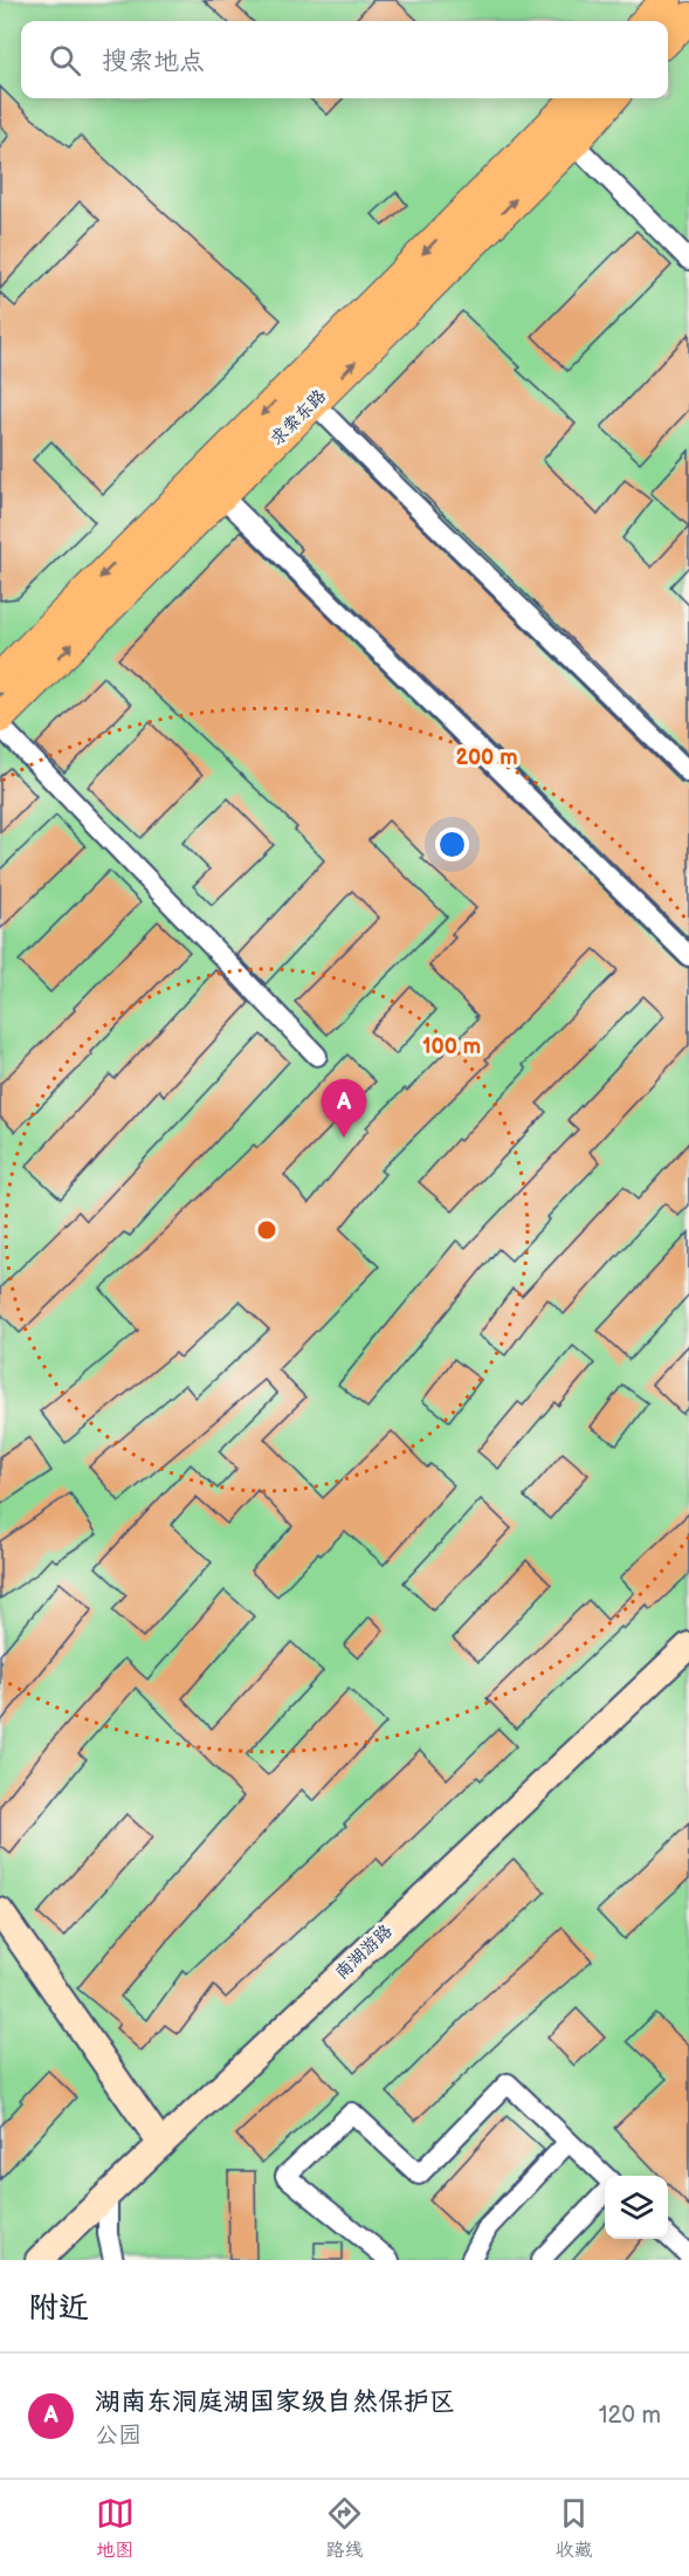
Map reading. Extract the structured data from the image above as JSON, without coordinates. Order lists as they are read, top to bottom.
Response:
{
  "streets": {
    "main road": ["求索东路"],
    "street": ["南湖游路"]
  },
  "page": {
    "search": "搜索地点",
    "pins": "A",
    "heading": "附近",
    "list": [
      {
        "mark": "A",
        "name": "湖南东洞庭湖国家级自然保护区",
        "note": "公园",
        "value": "120 m"
      }
    ],
    "nav": ["地图", "路线", "收藏"]
  },
  "rings": ["200 m", "100 m"]
}
